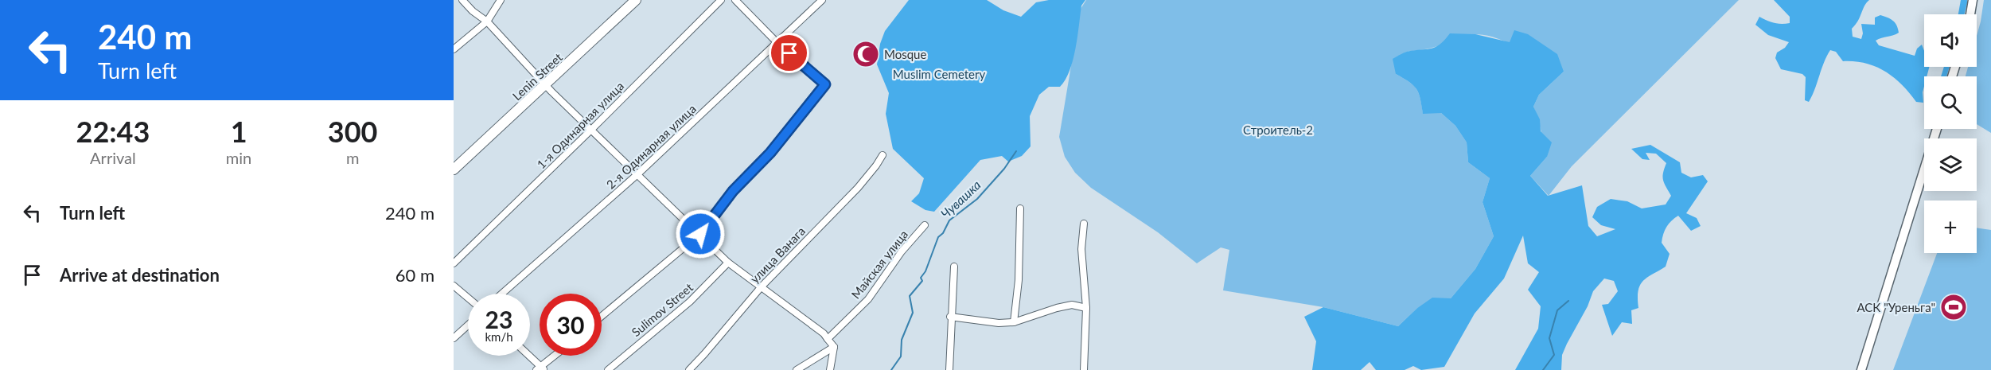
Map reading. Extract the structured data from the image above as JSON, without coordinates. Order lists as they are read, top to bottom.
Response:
{
  "streets": {
    "main road": ["Lenin Street"],
    "street": [
      "1-я Одинарная улица",
      "2-я Одинарная улица",
      "улица Ванага",
      "Майская улица",
      "Sulimov Street"
    ]
  },
  "water": ["Чувашка"],
  "parks": ["Muslim Cemetery", "Строитель-2"],
  "places": {
    "mosque": ["Mosque"],
    "sports": ["АСК \"Уреньга\""]
  },
  "page": {
    "turn": ["240 m", "Turn left"],
    "map_buttons": "+",
    "eta": [
      "22:43",
      "Arrival",
      "1",
      "min",
      "300",
      "m"
    ],
    "list": [
      {
        "name": "Turn left",
        "value": "240 m"
      },
      {
        "name": "Arrive at destination",
        "value": "60 m"
      }
    ],
    "speed": "23 km/h",
    "limit": "30"
  }
}
